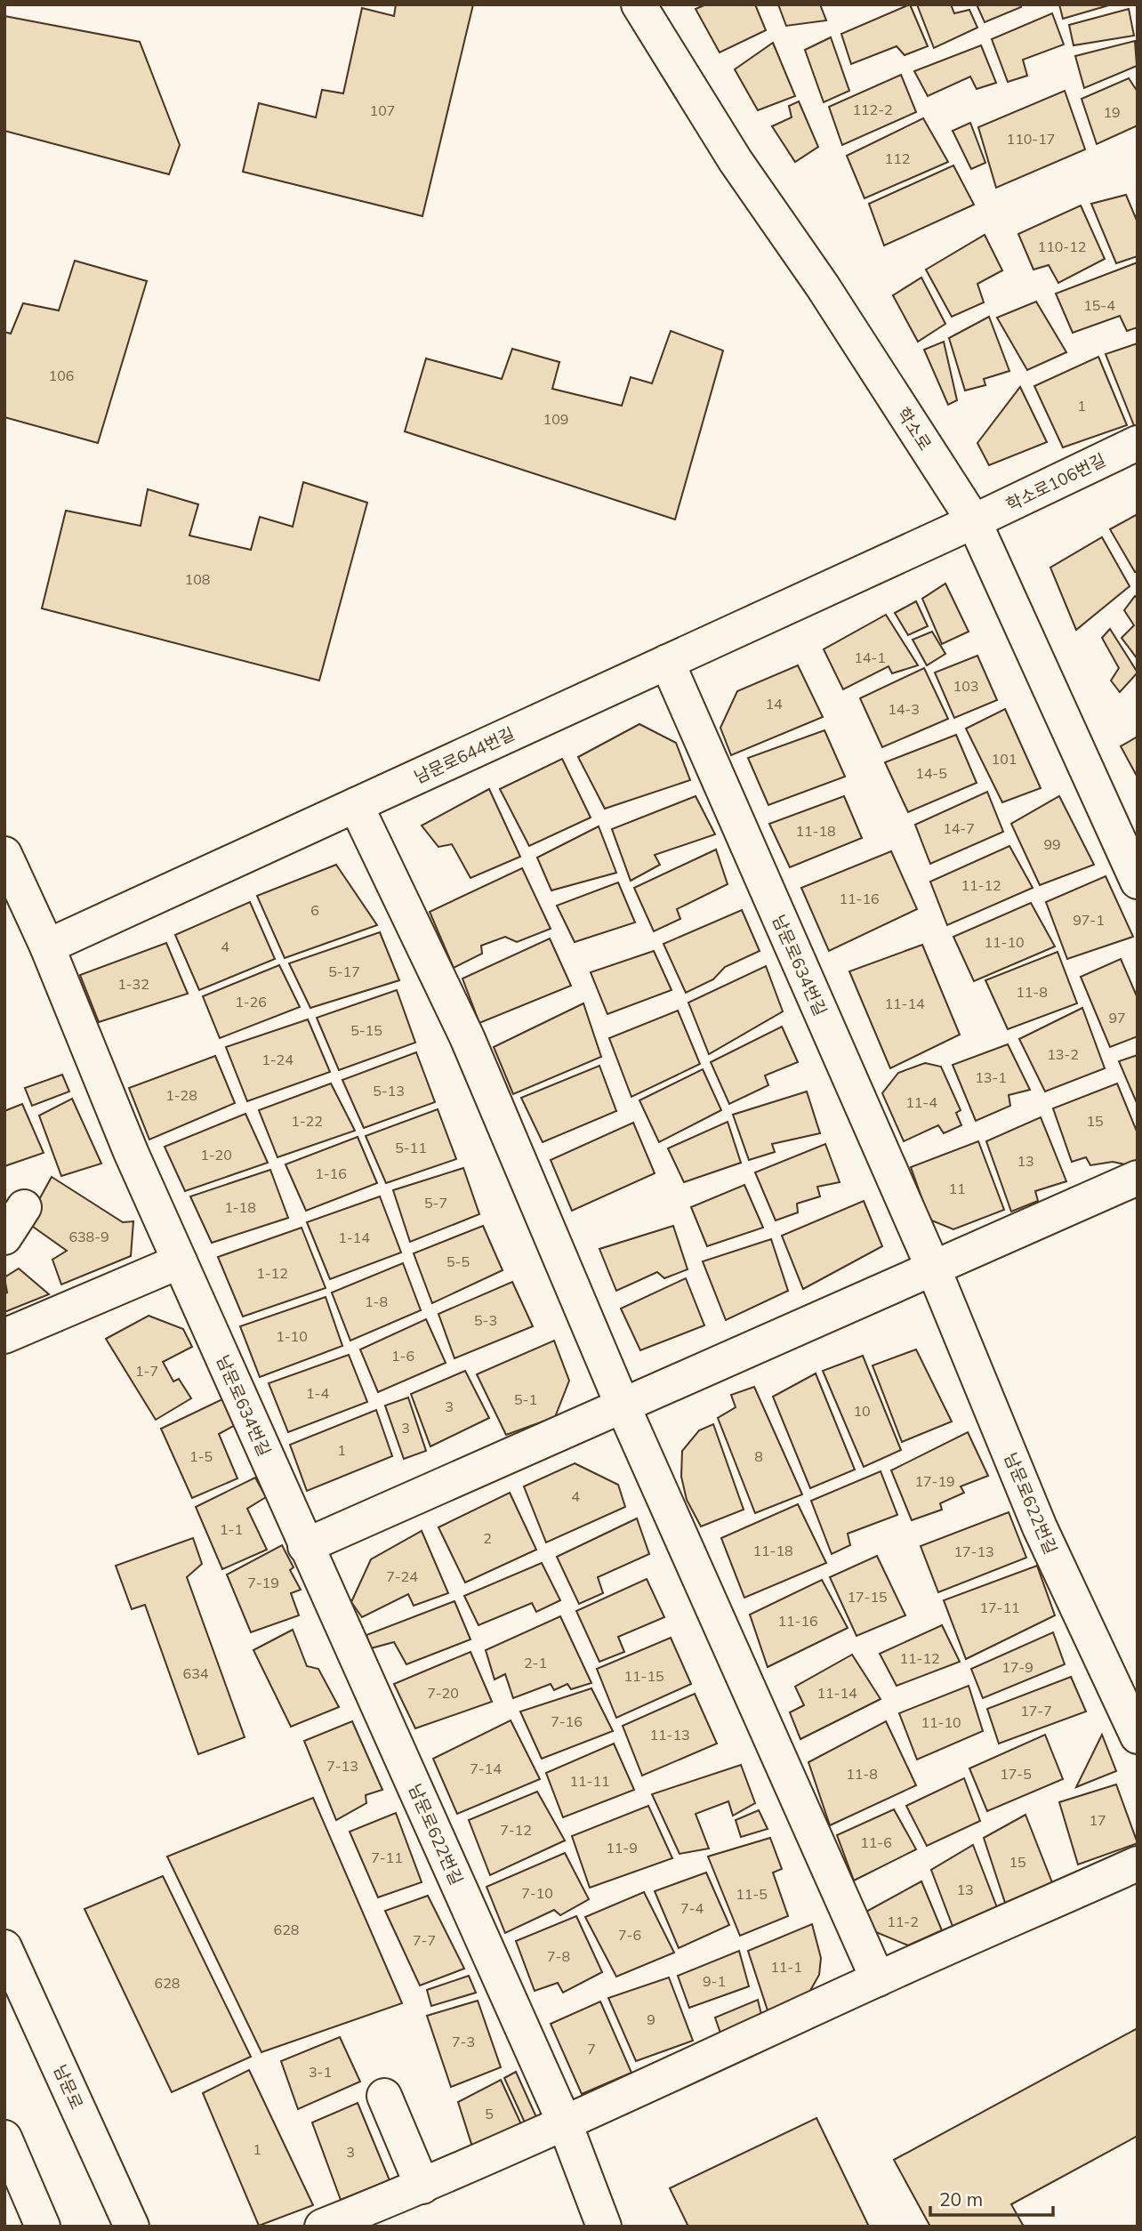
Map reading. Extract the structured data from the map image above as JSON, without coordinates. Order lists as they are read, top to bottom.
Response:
{
  "streets": {
    "street": [
      "학소로",
      "학소로106번길",
      "남문로644번길",
      "남문로634번길",
      "남문로622번길",
      "남문로"
    ]
  },
  "crossings": [
    ["학소로", "학소로106번길"],
    ["학소로", "남문로644번길"],
    ["학소로106번길", "남문로644번길"],
    ["남문로644번길", "남문로634번길"],
    ["남문로634번길", "남문로622번길"]
  ],
  "house_numbers": [
    "112-2",
    "107",
    "19",
    "110-17",
    "112",
    "110-12",
    "15-4",
    "106",
    "1",
    "109",
    "108",
    "14-1",
    "103",
    "14",
    "14-3",
    "101",
    "14-5",
    "14-7",
    "11-18",
    "99",
    "11-12",
    "11-16",
    "6",
    "97-1",
    "11-10",
    "4",
    "5-17",
    "1-32",
    "11-8",
    "1-26",
    "11-14",
    "97",
    "5-15",
    "13-2",
    "1-24",
    "13-1",
    "5-13",
    "1-28",
    "11-4",
    "1-22",
    "15",
    "5-11",
    "1-20",
    "13",
    "1-16",
    "11",
    "5-7",
    "1-18",
    "638-9",
    "1-14",
    "5-5",
    "1-12",
    "1-8",
    "5-3",
    "1-10",
    "1-6",
    "1-7",
    "1-4",
    "5-1",
    "3",
    "10",
    "3",
    "1",
    "1-5",
    "8",
    "17-19",
    "4",
    "1-1",
    "2",
    "11-18",
    "17-13",
    "7-24",
    "7-19",
    "17-15",
    "17-11",
    "11-16",
    "11-12",
    "2-1",
    "17-9",
    "634",
    "11-15",
    "7-20",
    "11-14",
    "17-7",
    "7-16",
    "11-10",
    "11-13",
    "7-13",
    "7-14",
    "11-8",
    "17-5",
    "11-11",
    "17",
    "7-12",
    "11-6",
    "11-9",
    "7-11",
    "15",
    "13",
    "7-10",
    "11-5",
    "7-4",
    "11-2",
    "628",
    "7-6",
    "7-7",
    "7-8",
    "11-1",
    "9-1",
    "628",
    "9",
    "7-3",
    "7",
    "3-1",
    "5",
    "1",
    "3"
  ],
  "scale_bar": "20 m"
}
